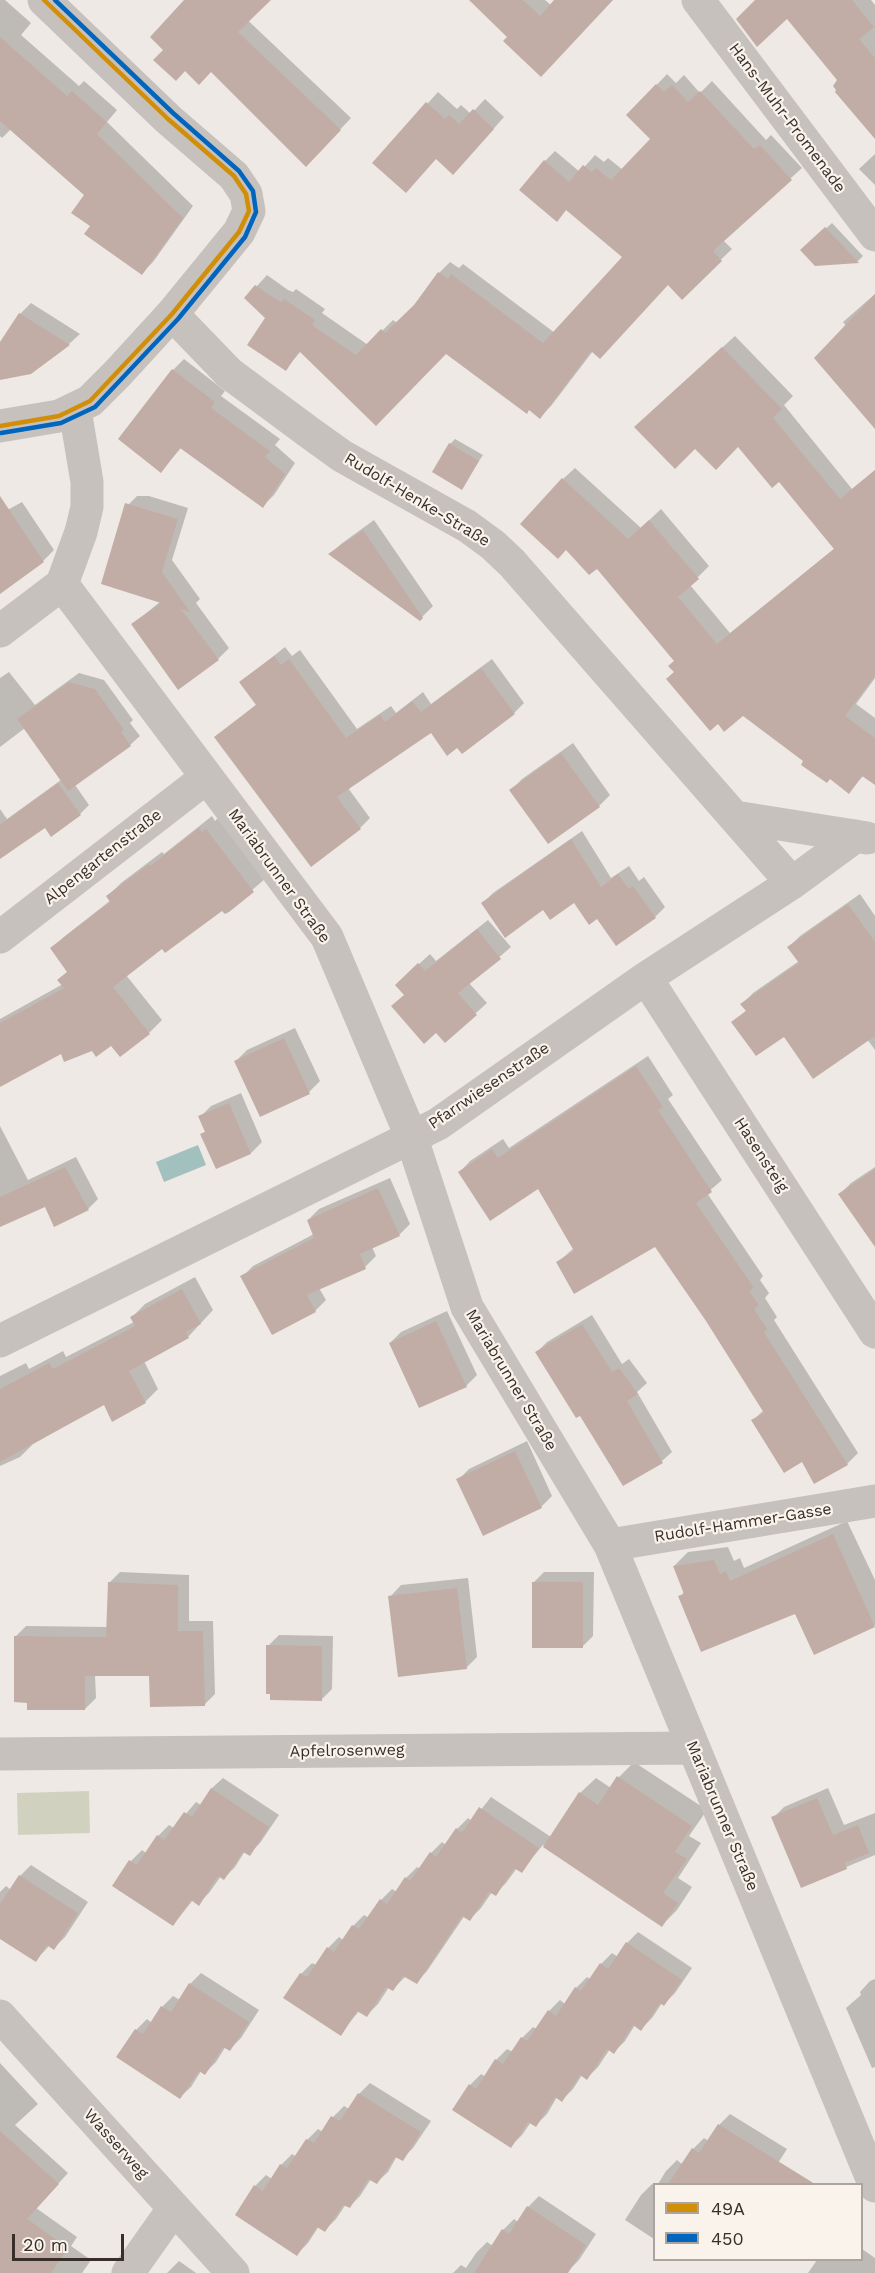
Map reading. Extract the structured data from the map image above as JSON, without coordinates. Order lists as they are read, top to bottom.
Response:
{
  "streets": {
    "street": [
      "Hans-Muhr-Promenade",
      "Rudolf-Henke-Straße",
      "Alpengartenstraße",
      "Mariabrunner Straße",
      "Pfarrwiesenstraße",
      "Hasensteig",
      "Rudolf-Hammer-Gasse",
      "Apfelrosenweg",
      "Wasserweg"
    ]
  },
  "crossings": [
    ["Rudolf-Henke-Straße", "Pfarrwiesenstraße"],
    ["Alpengartenstraße", "Mariabrunner Straße"],
    ["Mariabrunner Straße", "Pfarrwiesenstraße"],
    ["Mariabrunner Straße", "Rudolf-Hammer-Gasse"],
    ["Mariabrunner Straße", "Apfelrosenweg"],
    ["Pfarrwiesenstraße", "Hasensteig"]
  ],
  "lines": ["transit line 49A", "transit line 450"],
  "legend": ["49A", "450"],
  "scale_bar": "20 m"
}
